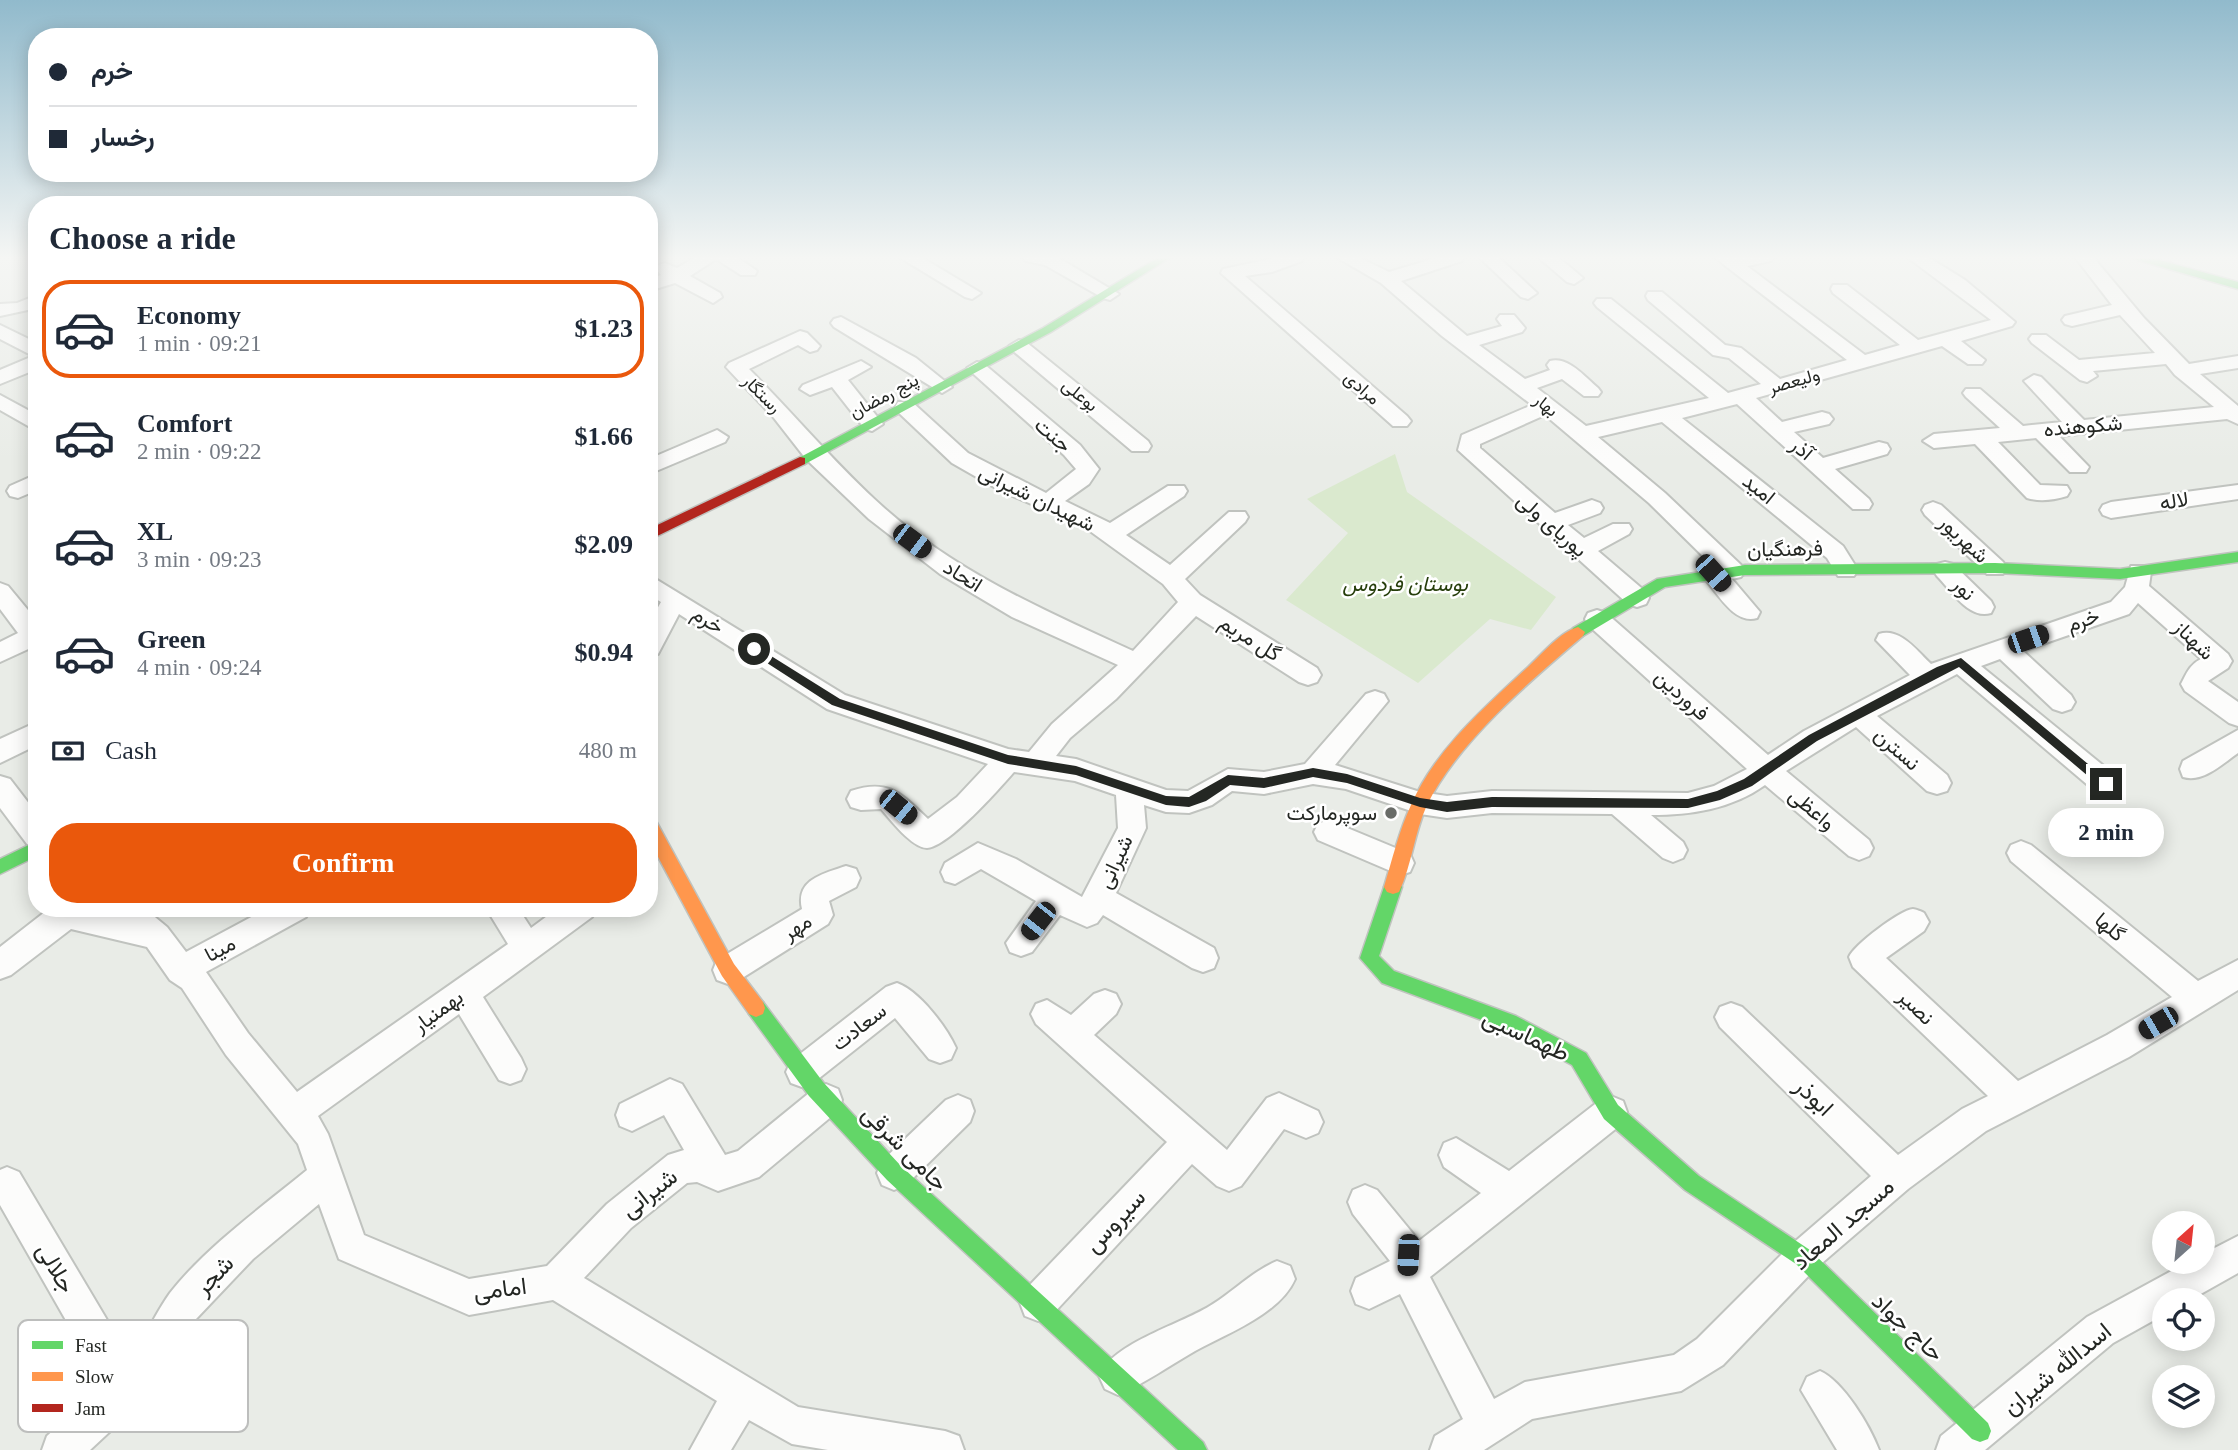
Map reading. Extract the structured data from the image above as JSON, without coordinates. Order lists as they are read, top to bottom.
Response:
{
  "streets": {
    "street": [
      "ولیعصر",
      "مرادی",
      "رستگار",
      "بوعلی",
      "پنج رمضان",
      "بهار",
      "شکوهنده",
      "جنت",
      "آذر",
      "امید",
      "شهیدان شیرانی",
      "لاله",
      "پوریای ولی",
      "شهریور",
      "فرهنگیان",
      "اتحاد",
      "نور",
      "خرم",
      "گل مریم",
      "شهناز",
      "فروردین",
      "نسترن",
      "واعظی",
      "شیرانی",
      "مهر",
      "گلها",
      "مینا",
      "نصیر",
      "بهمنیار",
      "سعادت",
      "طهماسبی",
      "ابوذر",
      "جامی شرقی",
      "سیروس",
      "مسجد المعاد",
      "جلالی",
      "شجر",
      "امامی",
      "حاج جواد",
      "اسدالله شیران"
    ]
  },
  "crossings": [
    ["ولیعصر", "بهار"],
    ["ولیعصر", "آذر"],
    ["ولیعصر", "امید"],
    ["رستگار", "پنج رمضان"],
    ["رستگار", "اتحاد"],
    ["بوعلی", "پنج رمضان"],
    ["پنج رمضان", "جنت"],
    ["پنج رمضان", "شهیدان شیرانی"],
    ["پنج رمضان", "اتحاد"],
    ["بهار", "فرهنگیان"],
    ["جنت", "شهیدان شیرانی"],
    ["امید", "فرهنگیان"],
    ["شهیدان شیرانی", "گل مریم"],
    ["پوریای ولی", "فرهنگیان"],
    ["شهریور", "فرهنگیان"],
    ["فرهنگیان", "نور"],
    ["فرهنگیان", "خرم"],
    ["فرهنگیان", "شهناز"],
    ["فرهنگیان", "فروردین"],
    ["فرهنگیان", "طهماسبی"],
    ["خرم", "شهناز"],
    ["خرم", "فروردین"],
    ["خرم", "نسترن"],
    ["خرم", "واعظی"],
    ["خرم", "شیرانی"],
    ["خرم", "طهماسبی"],
    ["فروردین", "واعظی"],
    ["شیرانی", "امامی"],
    ["مهر", "جامی شرقی"],
    ["گلها", "مسجد المعاد"],
    ["مینا", "امامی"],
    ["نصیر", "مسجد المعاد"],
    ["بهمنیار", "امامی"],
    ["سعادت", "جامی شرقی"],
    ["طهماسبی", "مسجد المعاد"],
    ["طهماسبی", "حاج جواد"],
    ["ابوذر", "مسجد المعاد"],
    ["جامی شرقی", "سیروس"],
    ["مسجد المعاد", "حاج جواد"],
    ["شجر", "امامی"],
    ["حاج جواد", "اسدالله شیران"]
  ],
  "parks": ["بوستان فردوس"],
  "places": ["سوپرمارکت"],
  "legend": ["Fast", "Slow", "Jam"],
  "north": "top right",
  "page": {
    "banner": ["خرم", "رخسار"],
    "heading": "Choose a ride",
    "list": [
      {
        "name": "Economy",
        "note": "1 min · 09:21",
        "value": "$1.23"
      },
      {
        "name": "Comfort",
        "note": "2 min · 09:22",
        "value": "$1.66"
      },
      {
        "name": "XL",
        "note": "3 min · 09:23",
        "value": "$2.09"
      },
      {
        "name": "Green",
        "note": "4 min · 09:24",
        "value": "$0.94"
      }
    ],
    "pay": ["Cash", "480 m"],
    "bubble": "2 min",
    "buttons": "Confirm"
  }
}
